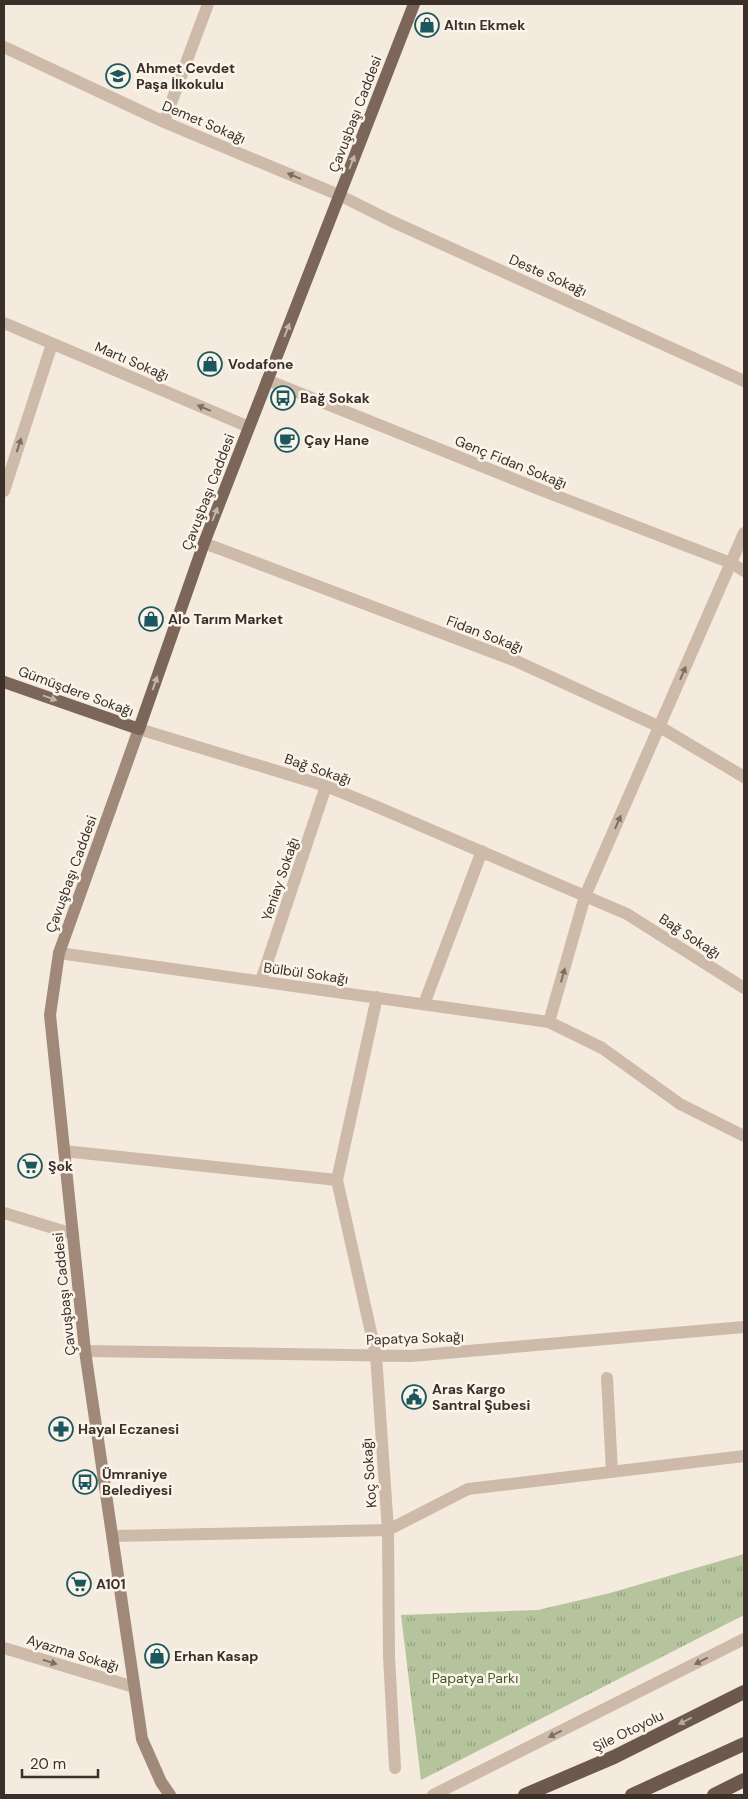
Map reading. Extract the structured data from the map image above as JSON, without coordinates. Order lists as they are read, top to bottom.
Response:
{
  "streets": {
    "highway": ["Şile Otoyolu"],
    "main road": ["Çavuşbaşı Caddesi", "Gümüşdere Sokağı"],
    "street": [
      "Demet Sokağı",
      "Deste Sokağı",
      "Martı Sokağı",
      "Genç Fidan Sokağı",
      "Fidan Sokağı",
      "Bağ Sokağı",
      "Yeniay Sokağı",
      "Bülbül Sokağı",
      "Papatya Sokağı",
      "Koç Sokağı",
      "Ayazma Sokağı"
    ]
  },
  "crossings": [
    ["Çavuşbaşı Caddesi", "Demet Sokağı"],
    ["Çavuşbaşı Caddesi", "Deste Sokağı"],
    ["Çavuşbaşı Caddesi", "Martı Sokağı"],
    ["Çavuşbaşı Caddesi", "Genç Fidan Sokağı"],
    ["Çavuşbaşı Caddesi", "Fidan Sokağı"],
    ["Çavuşbaşı Caddesi", "Gümüşdere Sokağı"],
    ["Çavuşbaşı Caddesi", "Bağ Sokağı"],
    ["Çavuşbaşı Caddesi", "Bülbül Sokağı"],
    ["Çavuşbaşı Caddesi", "Papatya Sokağı"],
    ["Çavuşbaşı Caddesi", "Ayazma Sokağı"],
    ["Demet Sokağı", "Deste Sokağı"],
    ["Gümüşdere Sokağı", "Bağ Sokağı"],
    ["Bağ Sokağı", "Yeniay Sokağı"],
    ["Yeniay Sokağı", "Bülbül Sokağı"],
    ["Papatya Sokağı", "Koç Sokağı"]
  ],
  "one_way": [
    "Çavuşbaşı Caddesi",
    "Demet Sokağı",
    "Martı Sokağı",
    "Gümüşdere Sokağı",
    "Ayazma Sokağı"
  ],
  "parks": ["Papatya Parkı"],
  "places": {
    "shop": [
      "Altın Ekmek",
      "Vodafone",
      "Alo Tarım Market",
      "Erhan Kasap"
    ],
    "school or university": ["Ahmet Cevdet Paşa İlkokulu"],
    "bus stop": ["Bağ Sokak", "Ümraniye Belediyesi"],
    "cafe": ["Çay Hane"],
    "supermarket": ["Şok", "A101"],
    "public building": ["Aras Kargo Santral Şubesi"],
    "pharmacy": ["Hayal Eczanesi"]
  },
  "scale_bar": "20 m"
}
